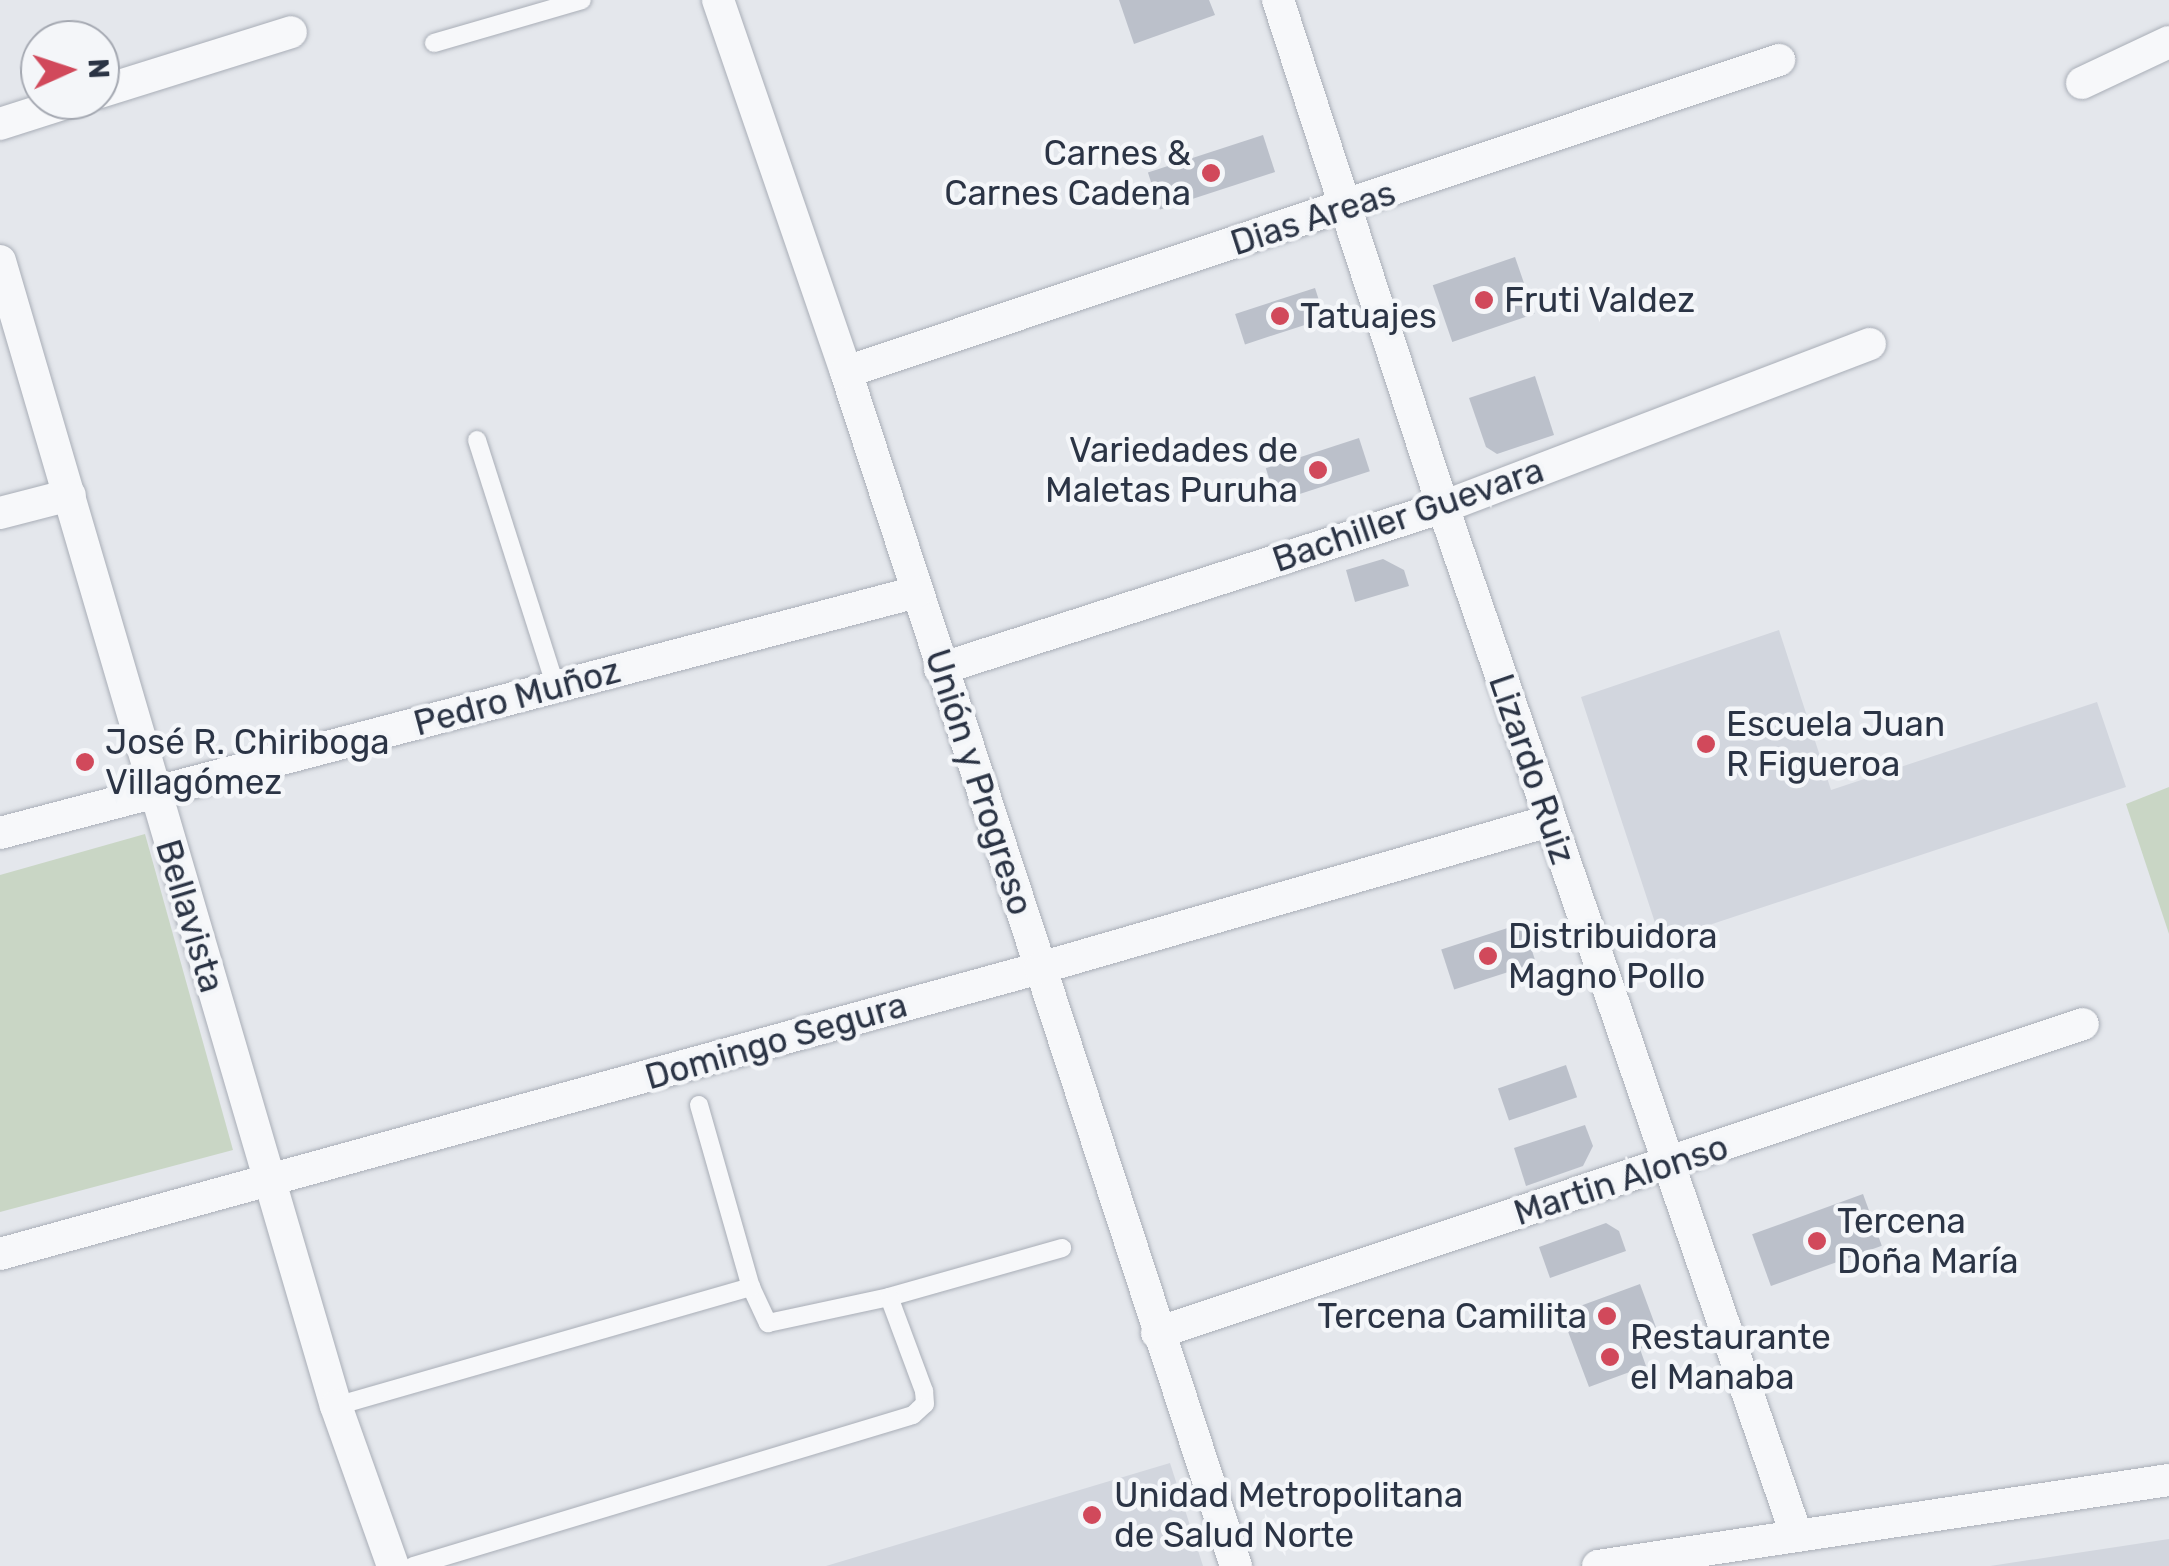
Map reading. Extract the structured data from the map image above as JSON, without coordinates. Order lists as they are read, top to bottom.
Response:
{
  "streets": {
    "street": [
      "Dias Areas",
      "Bachiller Guevara",
      "Pedro Muñoz",
      "Lizardo Ruiz",
      "Unión y Progreso",
      "Bellavista",
      "Domingo Segura",
      "Martin Alonso"
    ]
  },
  "crossings": [
    ["Dias Areas", "Lizardo Ruiz"],
    ["Dias Areas", "Unión y Progreso"],
    ["Bachiller Guevara", "Lizardo Ruiz"],
    ["Bachiller Guevara", "Unión y Progreso"],
    ["Pedro Muñoz", "Unión y Progreso"],
    ["Pedro Muñoz", "Bellavista"],
    ["Lizardo Ruiz", "Domingo Segura"],
    ["Lizardo Ruiz", "Martin Alonso"],
    ["Unión y Progreso", "Domingo Segura"],
    ["Unión y Progreso", "Martin Alonso"],
    ["Bellavista", "Domingo Segura"]
  ],
  "places": [
    "Carnes & Carnes Cadena",
    "Fruti Valdez",
    "Tatuajes",
    "Variedades de Maletas Puruha",
    "Escuela Juan R Figueroa",
    "José R. Chiriboga Villagómez",
    "Distribuidora Magno Pollo",
    "Tercena Doña María",
    "Tercena Camilita",
    "Restaurante el Manaba",
    "Unidad Metropolitana de Salud Norte"
  ],
  "north": "right"
}
